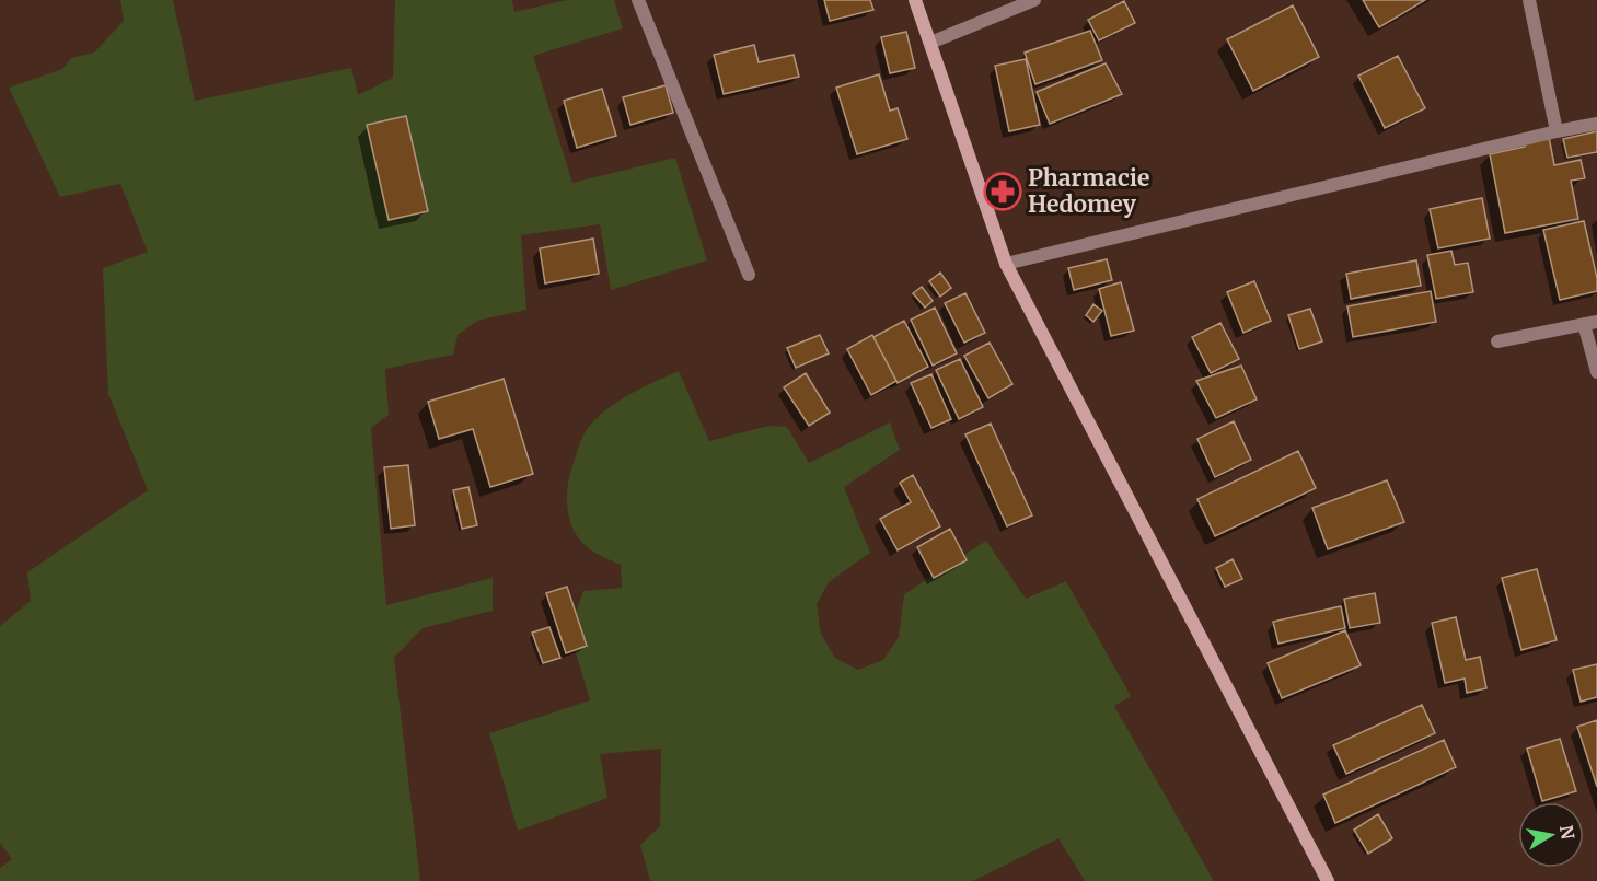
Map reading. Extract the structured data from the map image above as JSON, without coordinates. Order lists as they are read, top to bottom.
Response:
{
  "places": {
    "pharmacy": ["Pharmacie Hedomey"]
  },
  "north": "right"
}
